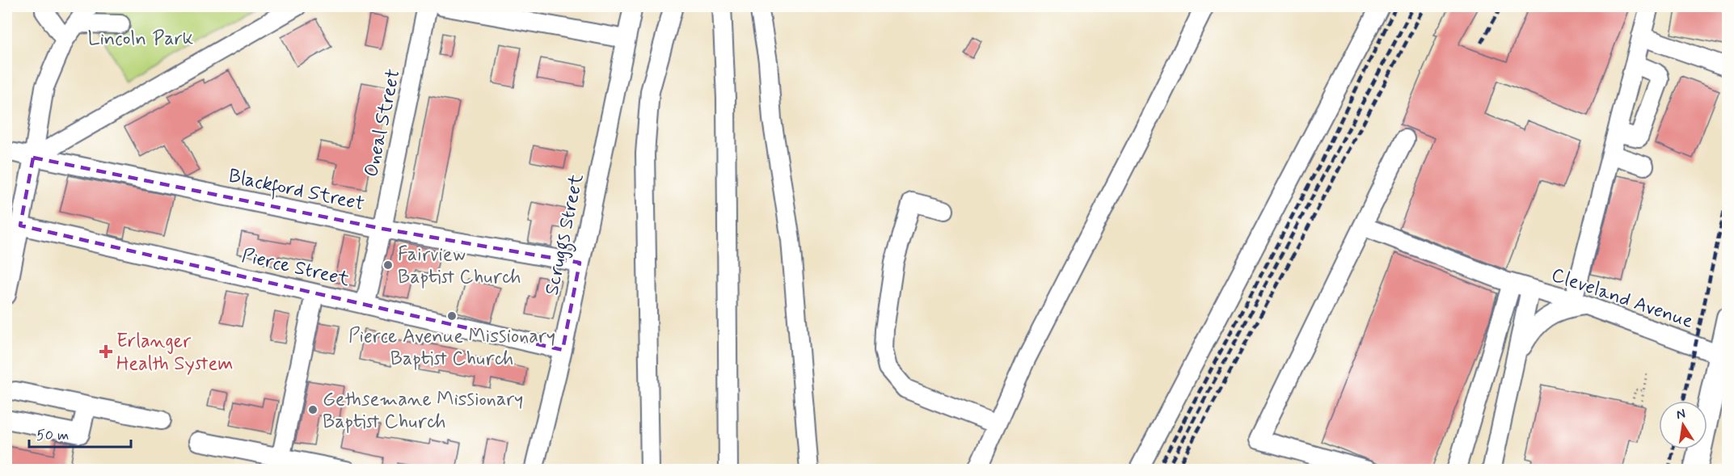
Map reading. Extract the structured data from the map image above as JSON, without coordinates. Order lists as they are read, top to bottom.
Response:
{
  "streets": {
    "street": [
      "Oneal Street",
      "Blackford Street",
      "Scruggs Street",
      "Pierce Street",
      "Cleveland Avenue"
    ]
  },
  "crossings": [
    ["Oneal Street", "Blackford Street"],
    ["Oneal Street", "Pierce Street"],
    ["Blackford Street", "Scruggs Street"],
    ["Scruggs Street", "Pierce Street"]
  ],
  "parks": ["Lincoln Park"],
  "places": {
    "other": ["Fairview Baptist Church", "Pierce Avenue Missionary Baptist Church", "Gethsemane Missionary Baptist Church"],
    "health": ["Erlanger Health System"]
  },
  "scale_bar": "50 m",
  "north": "top"
}
